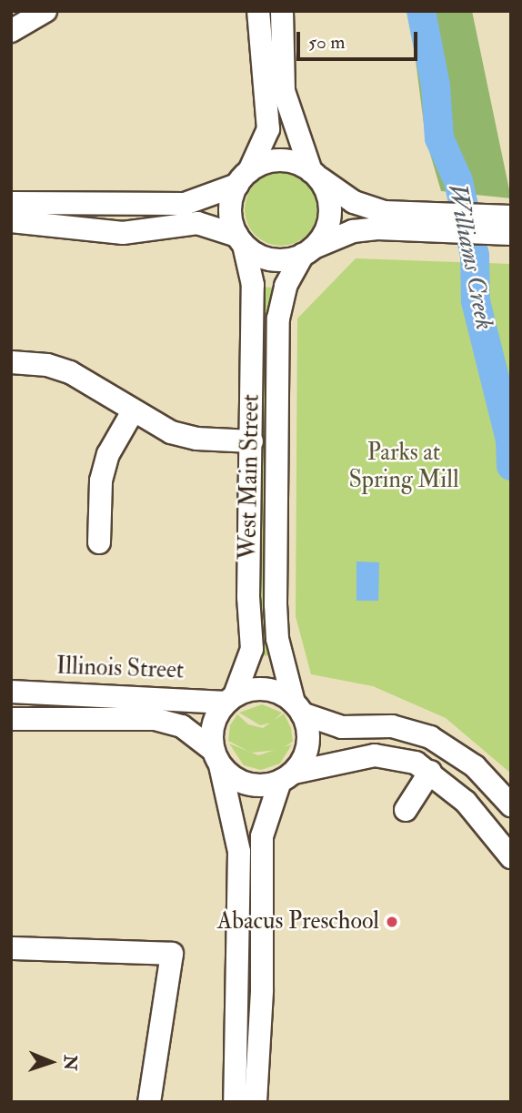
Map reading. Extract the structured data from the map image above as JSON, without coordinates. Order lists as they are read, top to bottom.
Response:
{
  "streets": {
    "street": ["West Main Street", "Illinois Street"]
  },
  "crossings": [
    ["West Main Street", "Illinois Street"]
  ],
  "water": ["Williams Creek"],
  "parks": ["Parks at Spring Mill"],
  "places": ["Abacus Preschool"],
  "scale_bar": "50 m",
  "north": "right"
}
